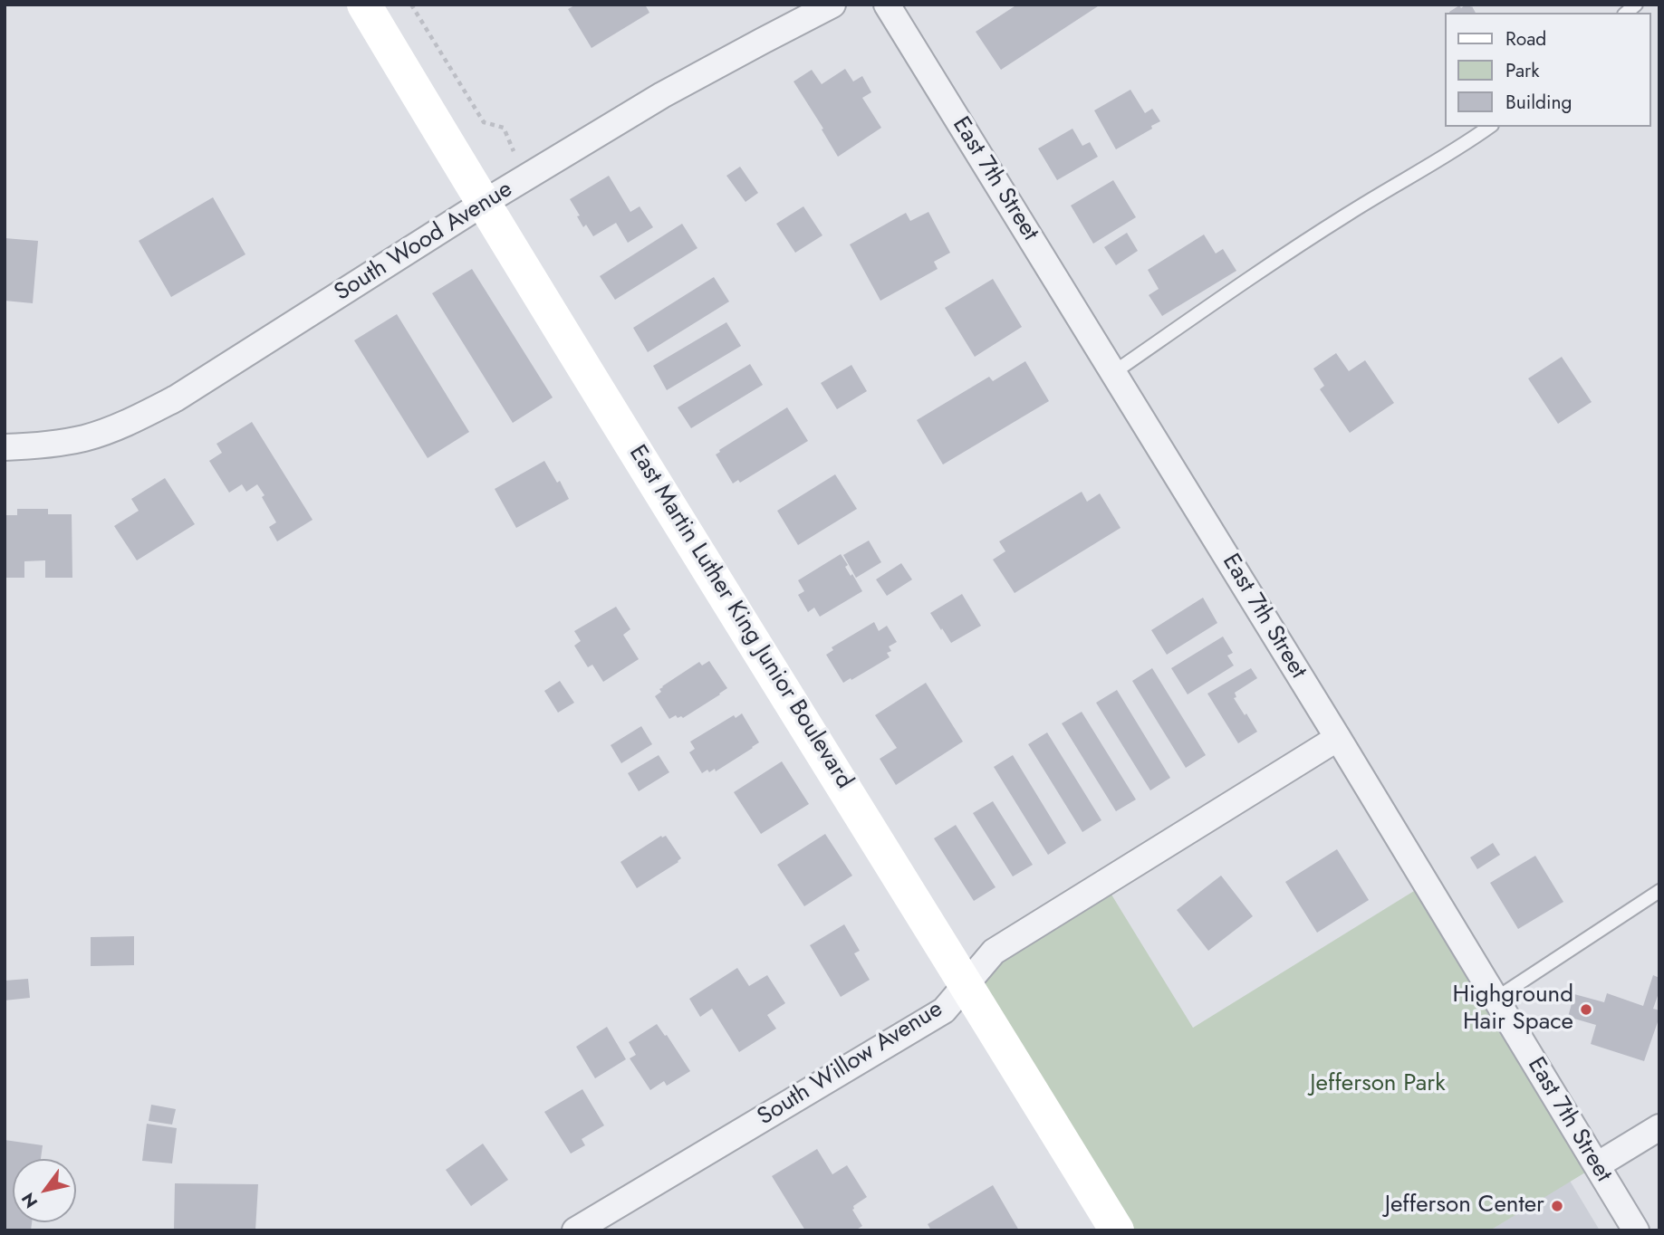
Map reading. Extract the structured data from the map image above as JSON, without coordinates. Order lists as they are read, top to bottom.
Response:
{
  "streets": {
    "main road": ["East Martin Luther King Junior Boulevard"],
    "street": ["East 7th Street", "South Wood Avenue", "South Willow Avenue"]
  },
  "crossings": [
    ["East 7th Street", "South Willow Avenue"],
    ["South Wood Avenue", "East Martin Luther King Junior Boulevard"],
    ["East Martin Luther King Junior Boulevard", "South Willow Avenue"]
  ],
  "parks": ["Jefferson Park"],
  "places": ["Highground Hair Space", "Jefferson Center"],
  "legend": ["Road", "Park", "Building"],
  "north": "bottom left"
}
